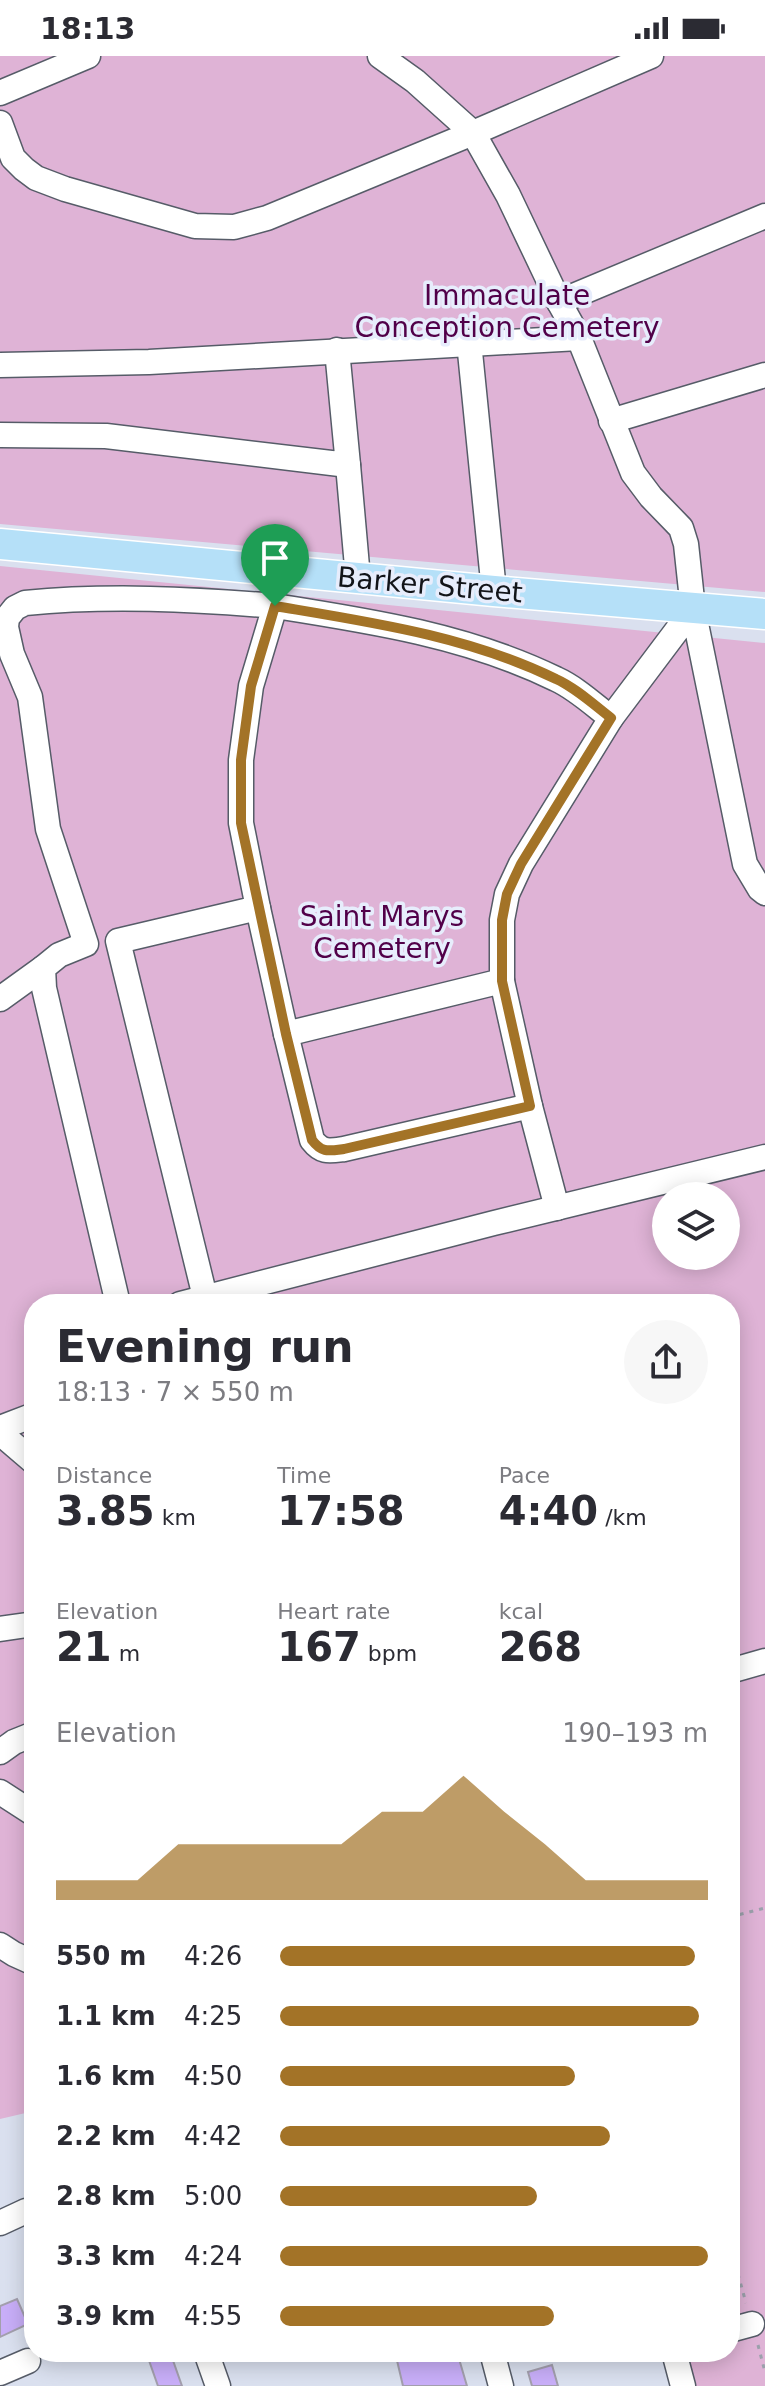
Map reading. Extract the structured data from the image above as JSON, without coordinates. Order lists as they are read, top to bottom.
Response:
{
  "streets": {
    "main road": ["Barker Street"]
  },
  "parks": ["Immaculate Conception Cemetery", "Saint Marys Cemetery"],
  "page": {
    "status": "18:13",
    "heading": ["Evening run", "18:13 · 7 × 550 m"],
    "stats": [
      ["Distance", "3.85 km"],
      ["Time", "17:58"],
      ["Pace", "4:40 /km"],
      ["Elevation", "21 m"],
      ["Heart rate", "167 bpm"],
      ["kcal", "268"]
    ],
    "chart": ["Elevation", "190–193 m"],
    "list": [
      {
        "name": "550 m",
        "note": "4:26"
      },
      {
        "name": "1.1 km",
        "note": "4:25"
      },
      {
        "name": "1.6 km",
        "note": "4:50"
      },
      {
        "name": "2.2 km",
        "note": "4:42"
      },
      {
        "name": "2.8 km",
        "note": "5:00"
      },
      {
        "name": "3.3 km",
        "note": "4:24"
      },
      {
        "name": "3.9 km",
        "note": "4:55"
      }
    ]
  }
}
